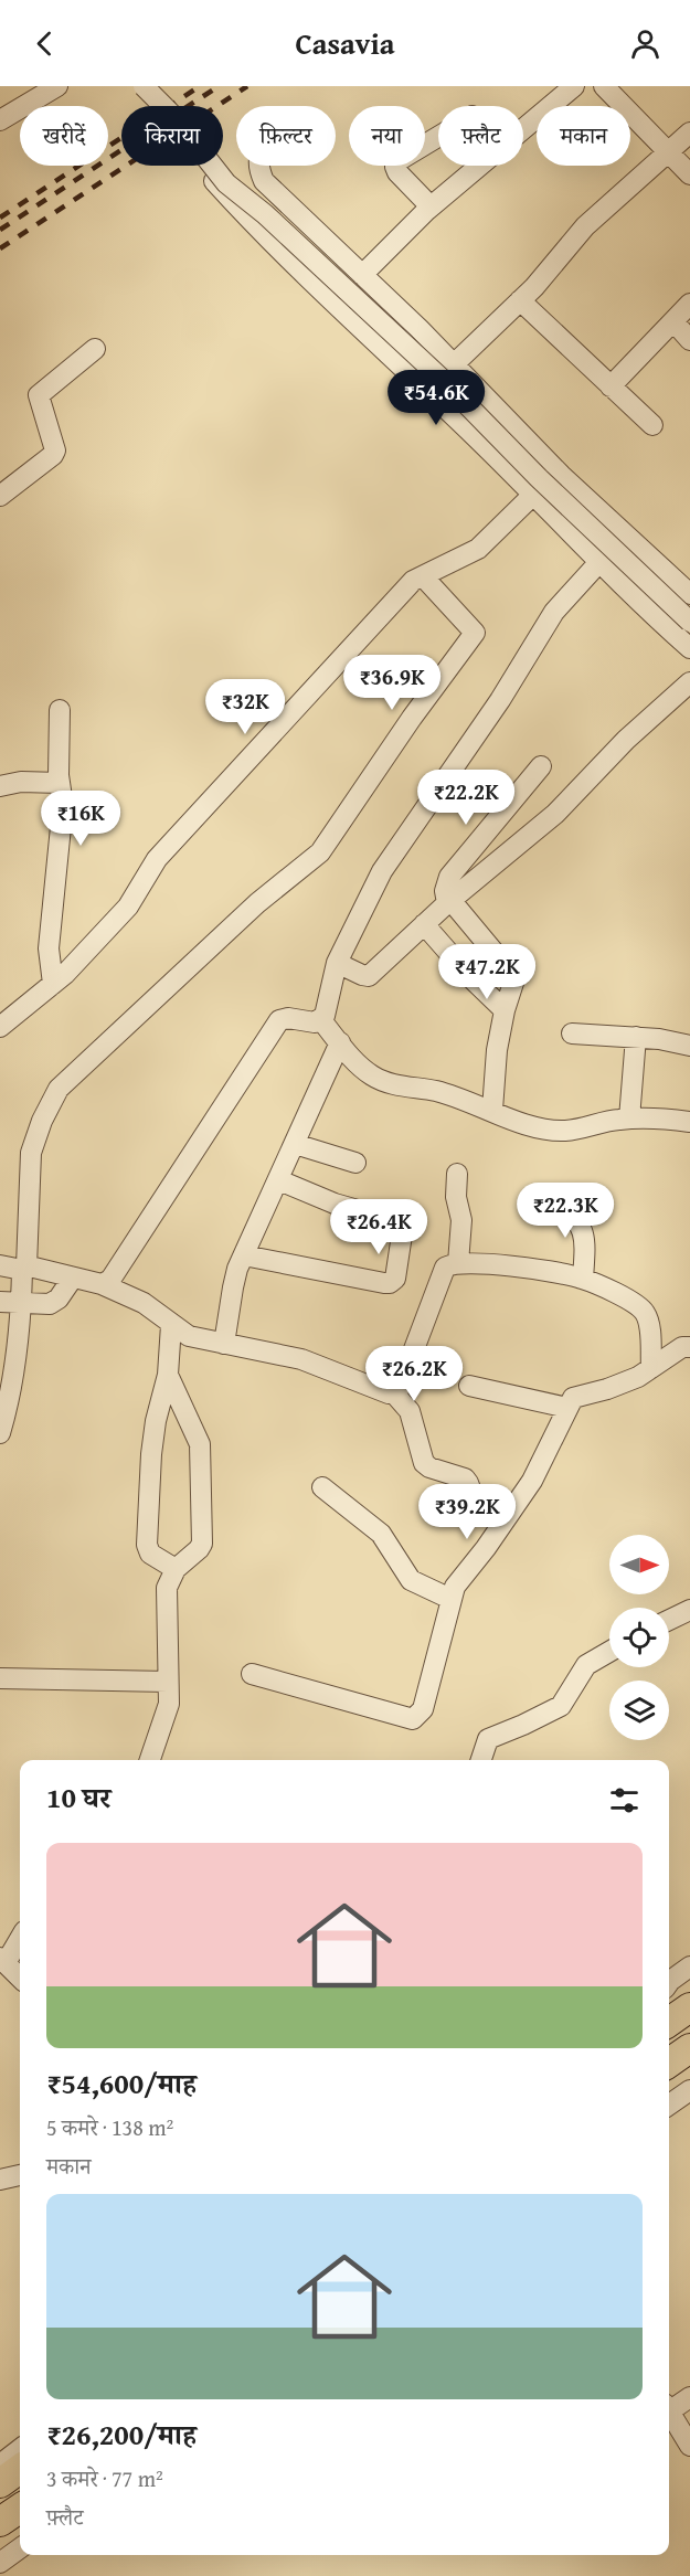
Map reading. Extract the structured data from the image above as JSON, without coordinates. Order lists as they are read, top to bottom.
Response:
{
  "north": "right",
  "page": {
    "header": "Casavia",
    "chip": [
      "खरीदें",
      "किराया",
      "फ़िल्टर",
      "नया",
      "फ़्लैट",
      "मकान"
    ],
    "price": [
      "₹54.6K",
      "₹36.9K",
      "₹32K",
      "₹22.2K",
      "₹16K",
      "₹47.2K",
      "₹22.3K",
      "₹26.4K",
      "₹26.2K",
      "₹39.2K"
    ],
    "heading": "10 घर",
    "list": [
      {
        "name": "₹54,600/माह",
        "note": "5 कमरे · 138 m² · मकान"
      },
      {
        "name": "₹26,200/माह",
        "note": "3 कमरे · 77 m² · फ़्लैट"
      }
    ]
  }
}
